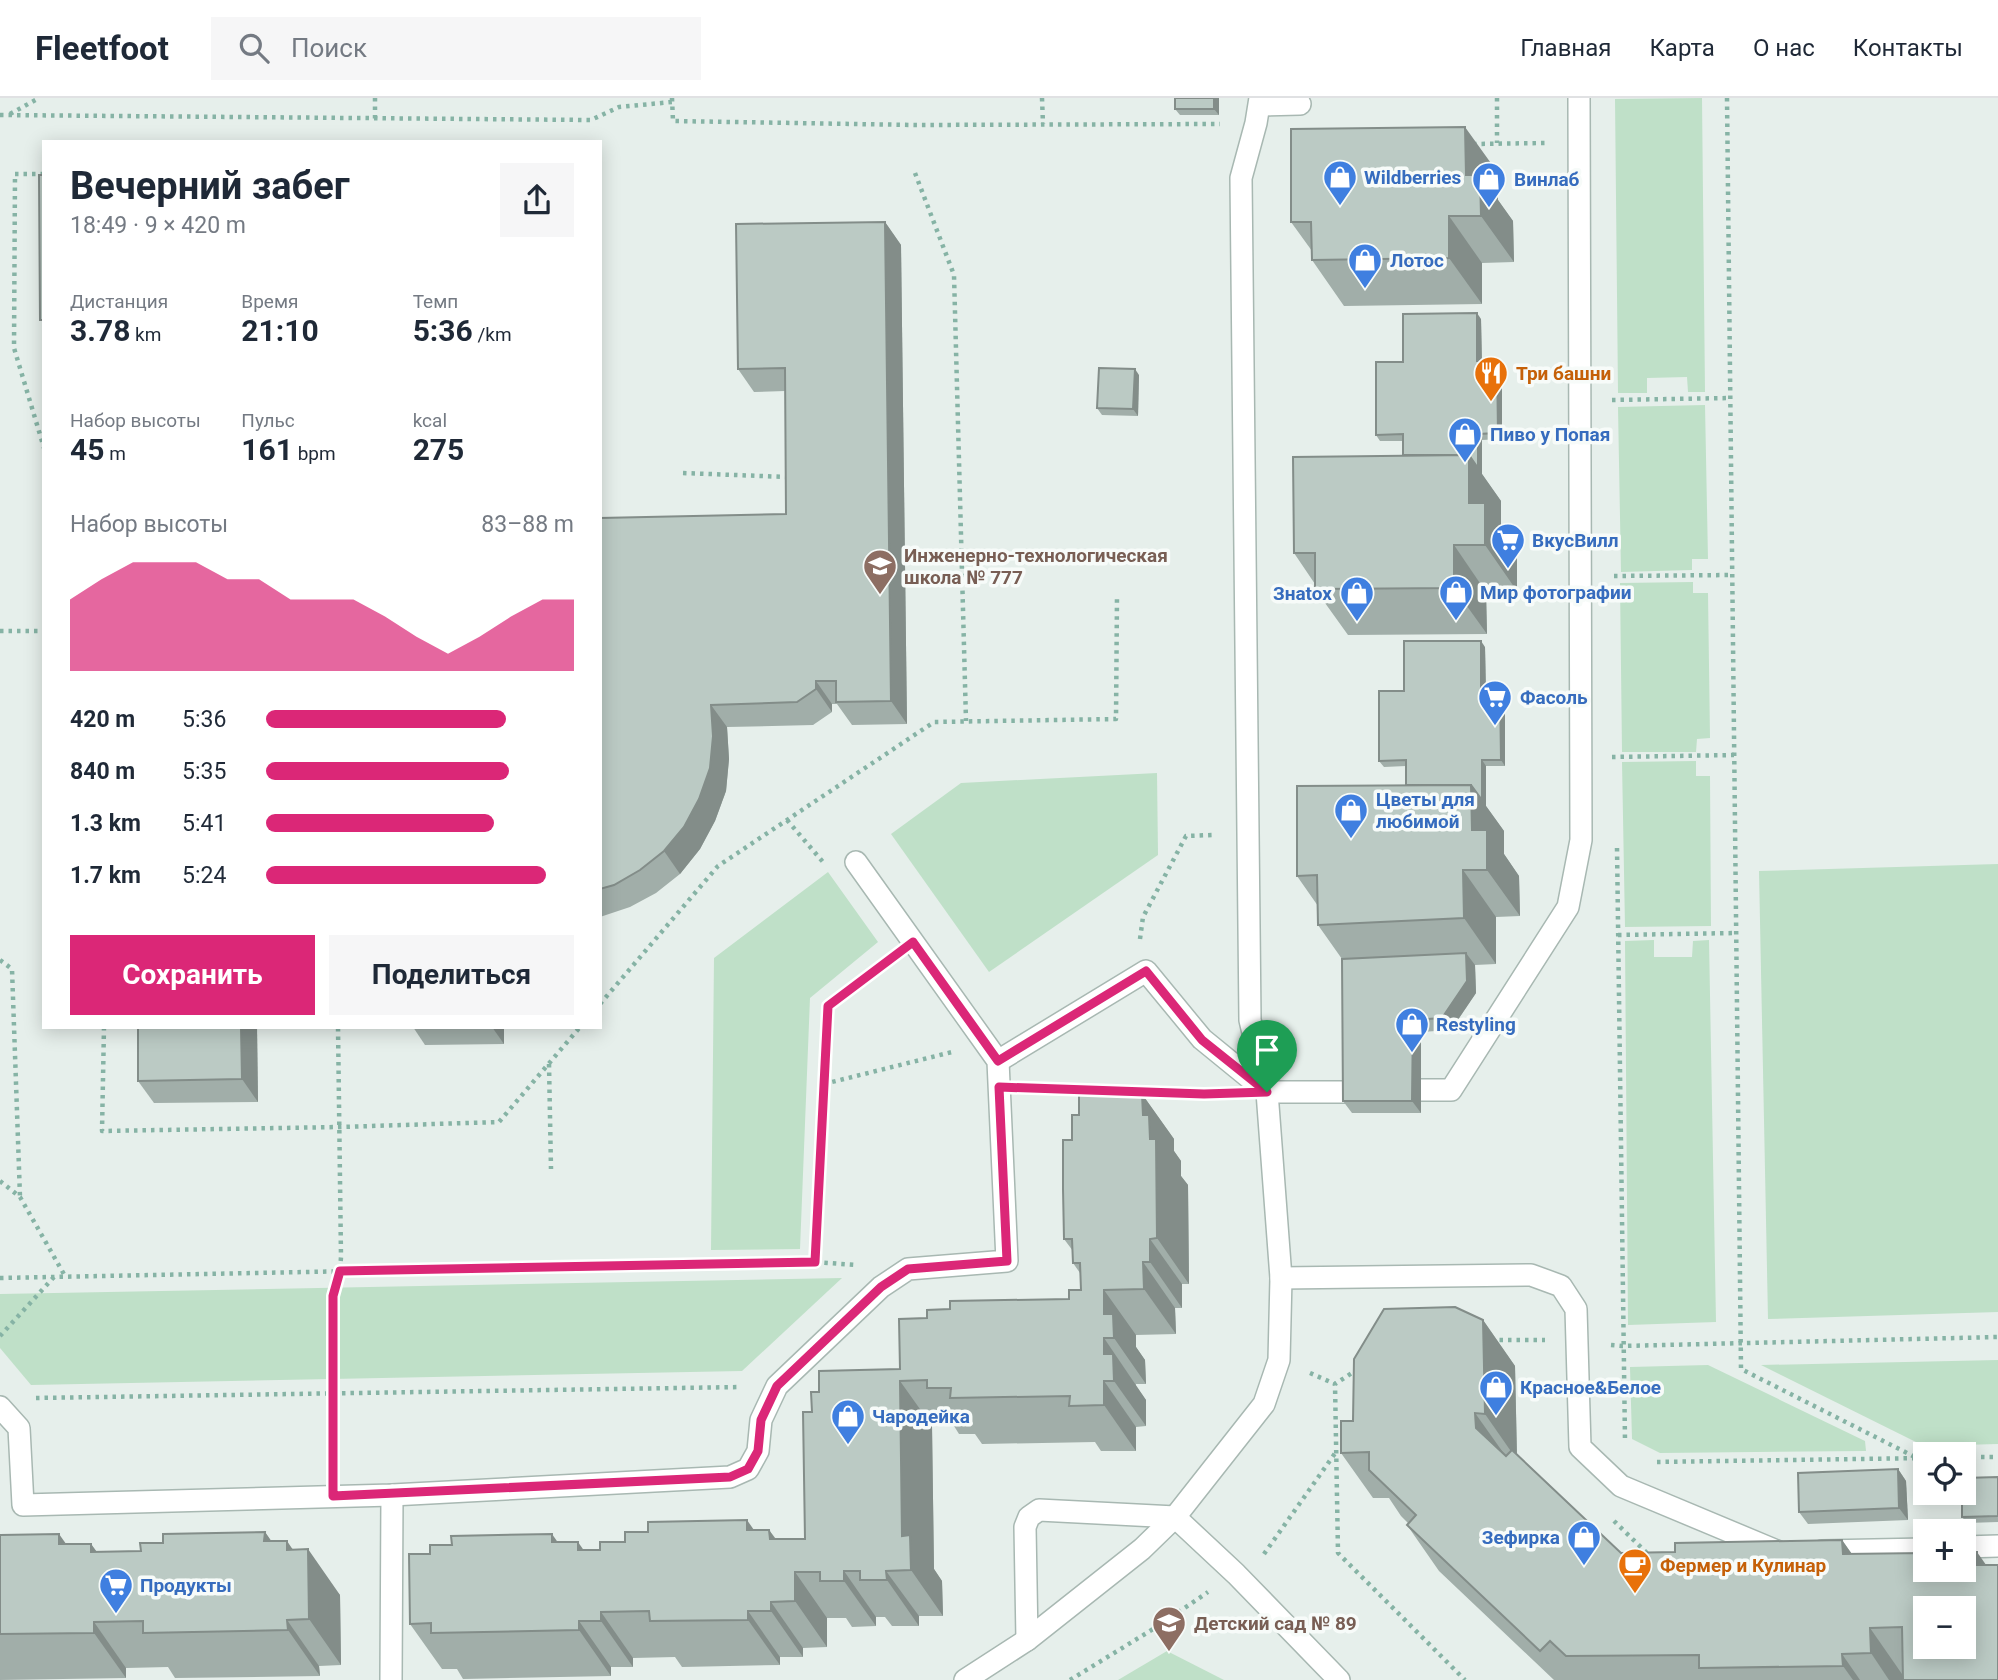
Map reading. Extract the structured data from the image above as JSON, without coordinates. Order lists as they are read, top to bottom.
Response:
{
  "places": {
    "shop": [
      "Wildberries",
      "Винлаб",
      "Лотос",
      "Пиво у Попая",
      "Мир фотографии",
      "Знаtox",
      "Цветы для любимой",
      "Restyling",
      "Красное&Белое",
      "Чародейка",
      "Зефирка"
    ],
    "restaurant": ["Три башни"],
    "supermarket": ["ВкусВилл", "Фасоль", "Продукты"],
    "school or university": ["Инженерно-технологическая школа № 777", "Детский сад № 89"],
    "cafe": ["Фермер и Кулинар"]
  },
  "page": {
    "header": "Fleetfoot",
    "search": "Поиск",
    "nav": [
      "Главная",
      "Карта",
      "О нас",
      "Контакты"
    ],
    "heading": ["Вечерний забег", "18:49 · 9 × 420 m"],
    "stats": [
      ["Дистанция", "3.78 km"],
      ["Время", "21:10"],
      ["Темп", "5:36 /km"],
      ["Набор высоты", "45 m"],
      ["Пульс", "161 bpm"],
      ["kcal", "275"]
    ],
    "chart": ["Набор высоты", "83–88 m"],
    "list": [
      {
        "name": "420 m",
        "note": "5:36"
      },
      {
        "name": "840 m",
        "note": "5:35"
      },
      {
        "name": "1.3 km",
        "note": "5:41"
      },
      {
        "name": "1.7 km",
        "note": "5:24"
      }
    ],
    "buttons": ["Сохранить", "Поделиться"],
    "map_buttons": ["+", "−"]
  }
}
